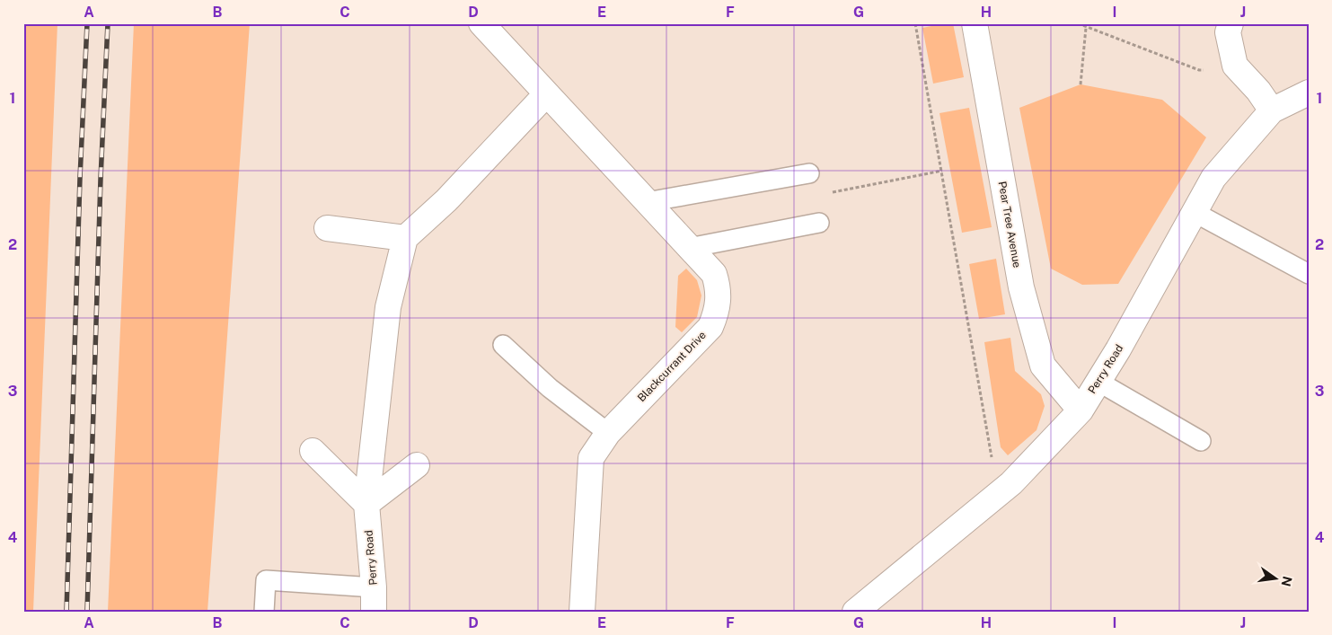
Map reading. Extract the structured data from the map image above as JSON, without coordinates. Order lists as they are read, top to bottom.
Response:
{
  "streets": {
    "street": ["Pear Tree Avenue", "Blackcurrant Drive", "Perry Road"]
  },
  "crossings": [
    ["Pear Tree Avenue", "Perry Road"]
  ],
  "north": "right",
  "grid": {
    "columns": [
      "A",
      "B",
      "C",
      "D",
      "E",
      "F",
      "G",
      "H",
      "I",
      "J"
    ],
    "rows": [
      "1",
      "2",
      "3",
      "4"
    ]
  }
}
